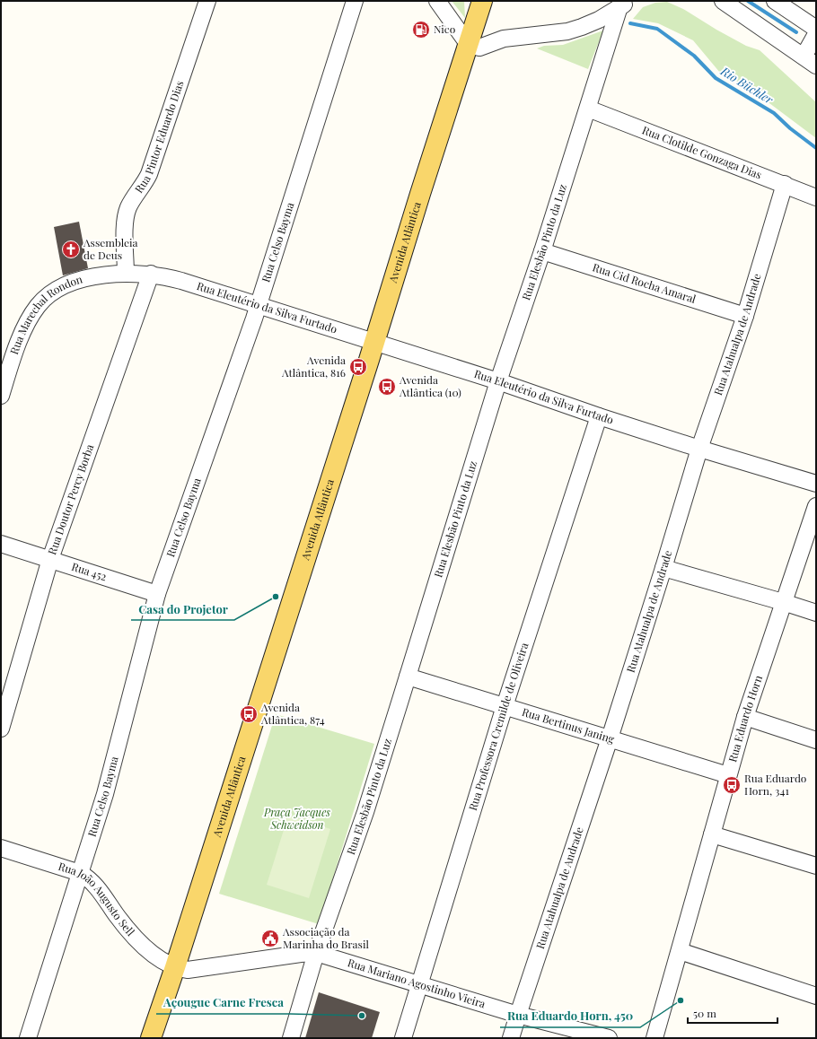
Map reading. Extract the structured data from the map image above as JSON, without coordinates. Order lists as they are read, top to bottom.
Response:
{
  "streets": {
    "main road": ["Avenida Atlântica"],
    "street": [
      "Rua Pintor Eduardo Dias",
      "Rua Clotilde Gonzaga Dias",
      "Rua Celso Bayma",
      "Rua Elesbão Pinto da Luz",
      "Rua Cid Rocha Amaral",
      "Rua Eleutério da Silva Furtado",
      "Rua Marechal Rondon",
      "Rua Atahualpa de Andrade",
      "Rua Doutor Percy Borba",
      "Rua 452",
      "Rua Eduardo Horn",
      "Rua Bertinus Janing",
      "Rua Professora Cremilde de Oliveira",
      "Rua João Augusto Sell",
      "Rua Mariano Agostinho Vieira"
    ]
  },
  "crossings": [
    ["Rua Pintor Eduardo Dias", "Rua Eleutério da Silva Furtado"],
    ["Rua Pintor Eduardo Dias", "Rua Marechal Rondon"],
    ["Rua Clotilde Gonzaga Dias", "Rua Elesbão Pinto da Luz"],
    ["Rua Clotilde Gonzaga Dias", "Rua Atahualpa de Andrade"],
    ["Rua Celso Bayma", "Rua Eleutério da Silva Furtado"],
    ["Rua Celso Bayma", "Rua 452"],
    ["Rua Celso Bayma", "Rua João Augusto Sell"],
    ["Rua Elesbão Pinto da Luz", "Rua Cid Rocha Amaral"],
    ["Rua Elesbão Pinto da Luz", "Rua Eleutério da Silva Furtado"],
    ["Rua Elesbão Pinto da Luz", "Rua Bertinus Janing"],
    ["Rua Elesbão Pinto da Luz", "Rua Mariano Agostinho Vieira"],
    ["Avenida Atlântica", "Rua Eleutério da Silva Furtado"],
    ["Avenida Atlântica", "Rua João Augusto Sell"],
    ["Avenida Atlântica", "Rua Mariano Agostinho Vieira"],
    ["Rua Cid Rocha Amaral", "Rua Atahualpa de Andrade"],
    ["Rua Eleutério da Silva Furtado", "Rua Marechal Rondon"],
    ["Rua Eleutério da Silva Furtado", "Rua Atahualpa de Andrade"],
    ["Rua Eleutério da Silva Furtado", "Rua Doutor Percy Borba"],
    ["Rua Eleutério da Silva Furtado", "Rua Professora Cremilde de Oliveira"],
    ["Rua Atahualpa de Andrade", "Rua Bertinus Janing"],
    ["Rua Atahualpa de Andrade", "Rua Mariano Agostinho Vieira"],
    ["Rua Doutor Percy Borba", "Rua 452"],
    ["Rua Eduardo Horn", "Rua Bertinus Janing"],
    ["Rua Bertinus Janing", "Rua Professora Cremilde de Oliveira"],
    ["Rua Professora Cremilde de Oliveira", "Rua Mariano Agostinho Vieira"],
    ["Rua João Augusto Sell", "Rua Mariano Agostinho Vieira"]
  ],
  "water": ["Rio Büchler"],
  "parks": ["Praça Jacques Schweidson"],
  "places": {
    "fuel station": ["Nico"],
    "church": ["Assembleia de Deus"],
    "bus stop": [
      "Avenida Atlântica, 816",
      "Avenida Atlântica (10)",
      "Avenida Atlântica, 874",
      "Rua Eduardo Horn, 341"
    ],
    "other": ["Casa do Projetor", "Rua Eduardo Horn, 450", "Açougue Carne Fresca"],
    "public building": ["Associação da Marinha do Brasil"]
  },
  "scale_bar": "50 m"
}
